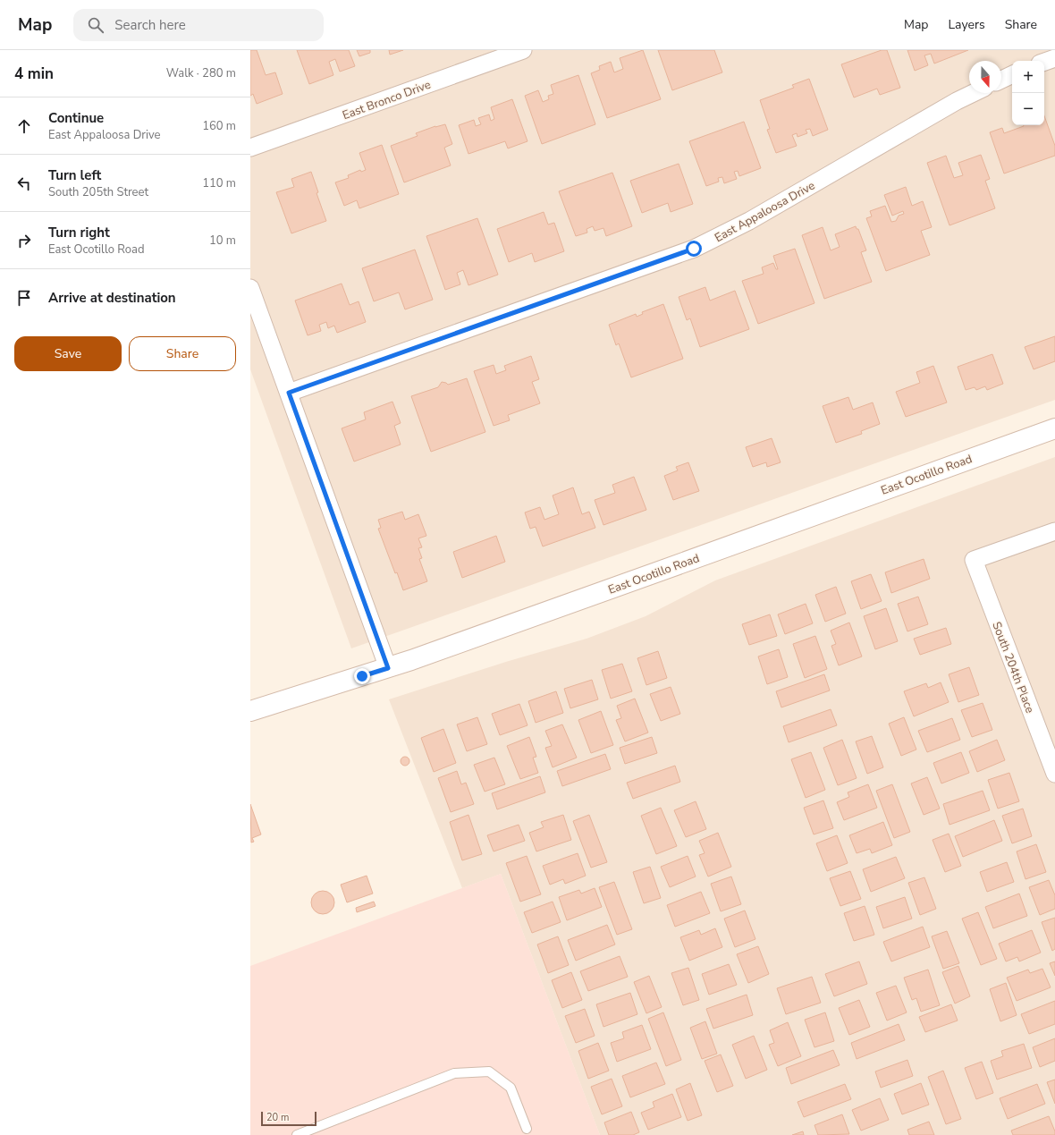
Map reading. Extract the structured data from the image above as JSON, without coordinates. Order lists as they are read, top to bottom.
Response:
{
  "streets": {
    "main road": ["East Ocotillo Road"],
    "street": ["East Bronco Drive", "East Appaloosa Drive", "South 204th Place"]
  },
  "scale_bar": "20 m",
  "north": "bottom",
  "page": {
    "header": "Map",
    "search": "Search here",
    "nav": ["Map", "Layers", "Share"],
    "heading": ["4 min", "Walk · 280 m"],
    "map_buttons": ["+", "−"],
    "list": [
      ["Continue", "East Appaloosa Drive", "160 m"],
      ["Turn left", "South 205th Street", "110 m"],
      ["Turn right", "East Ocotillo Road", "10 m"],
      "Arrive at destination"
    ],
    "buttons": ["Save", "Share"],
    "scale": "20 m"
  }
}
